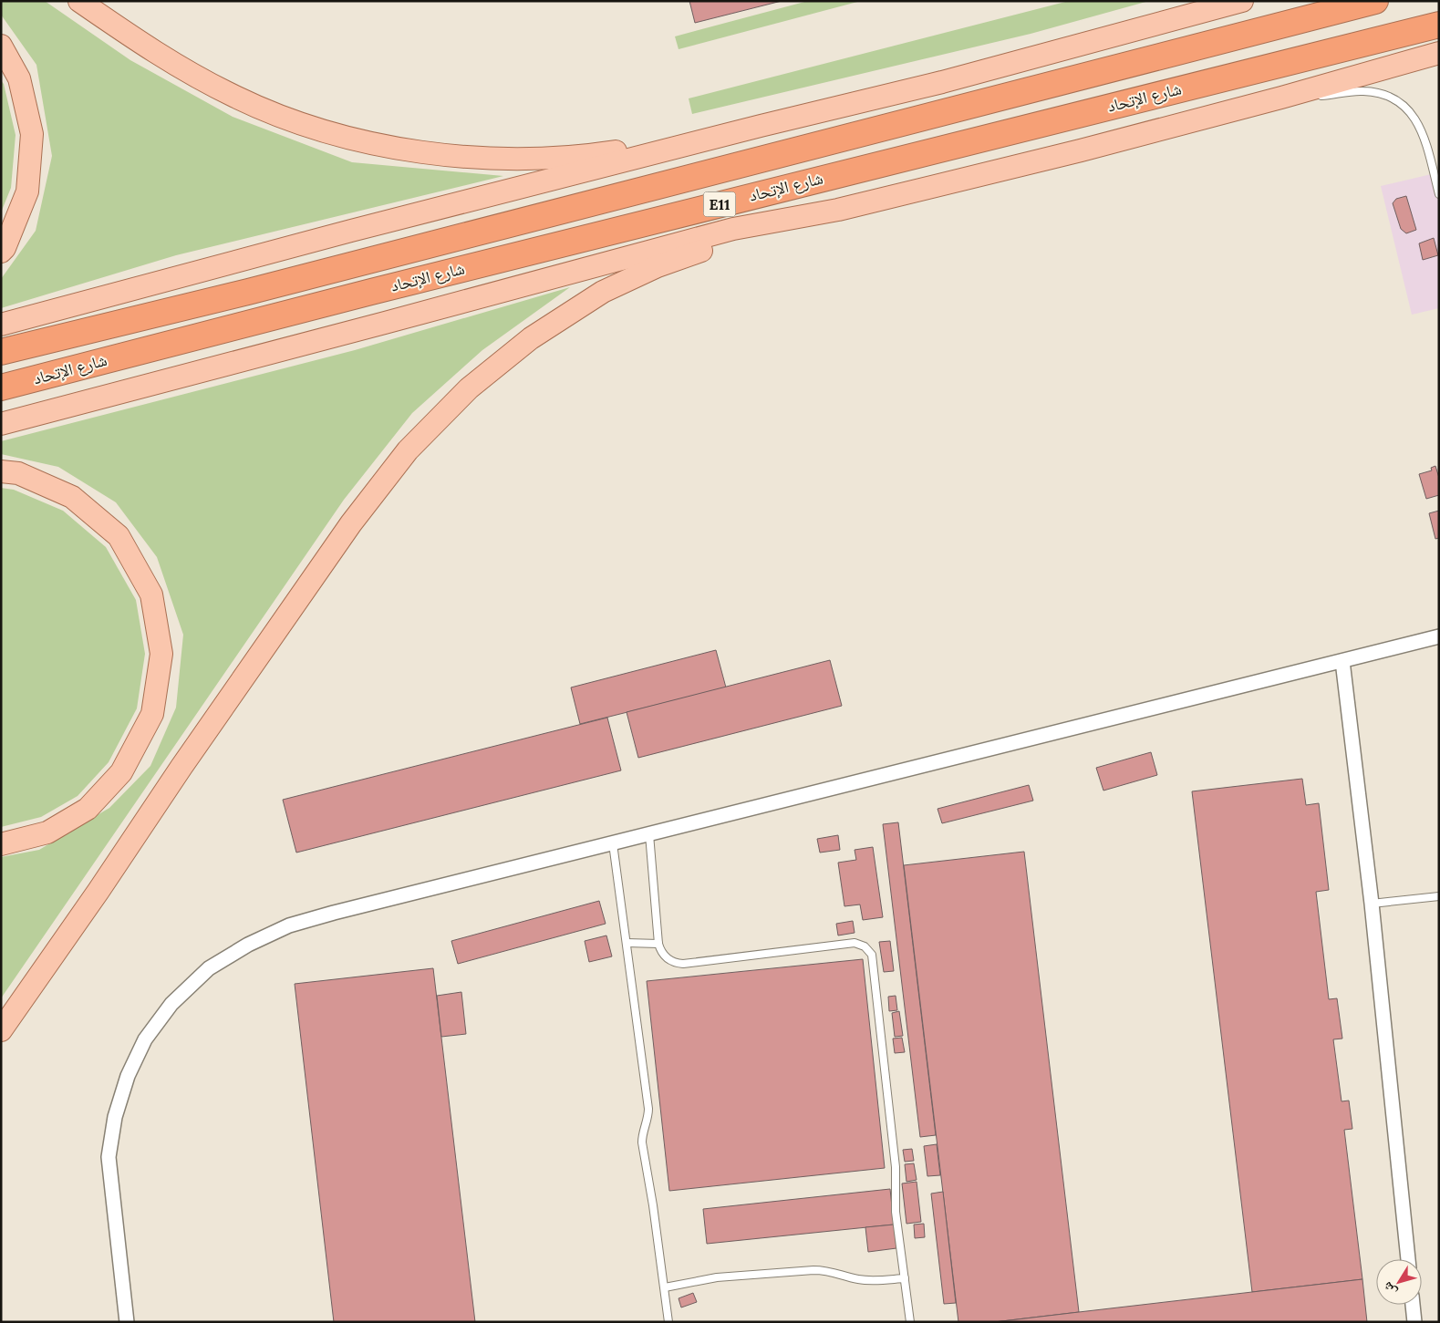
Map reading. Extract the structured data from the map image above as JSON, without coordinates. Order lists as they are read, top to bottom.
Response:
{
  "streets": {
    "highway": ["شارع الإتحاد", "E11"]
  },
  "north": "bottom left"
}
